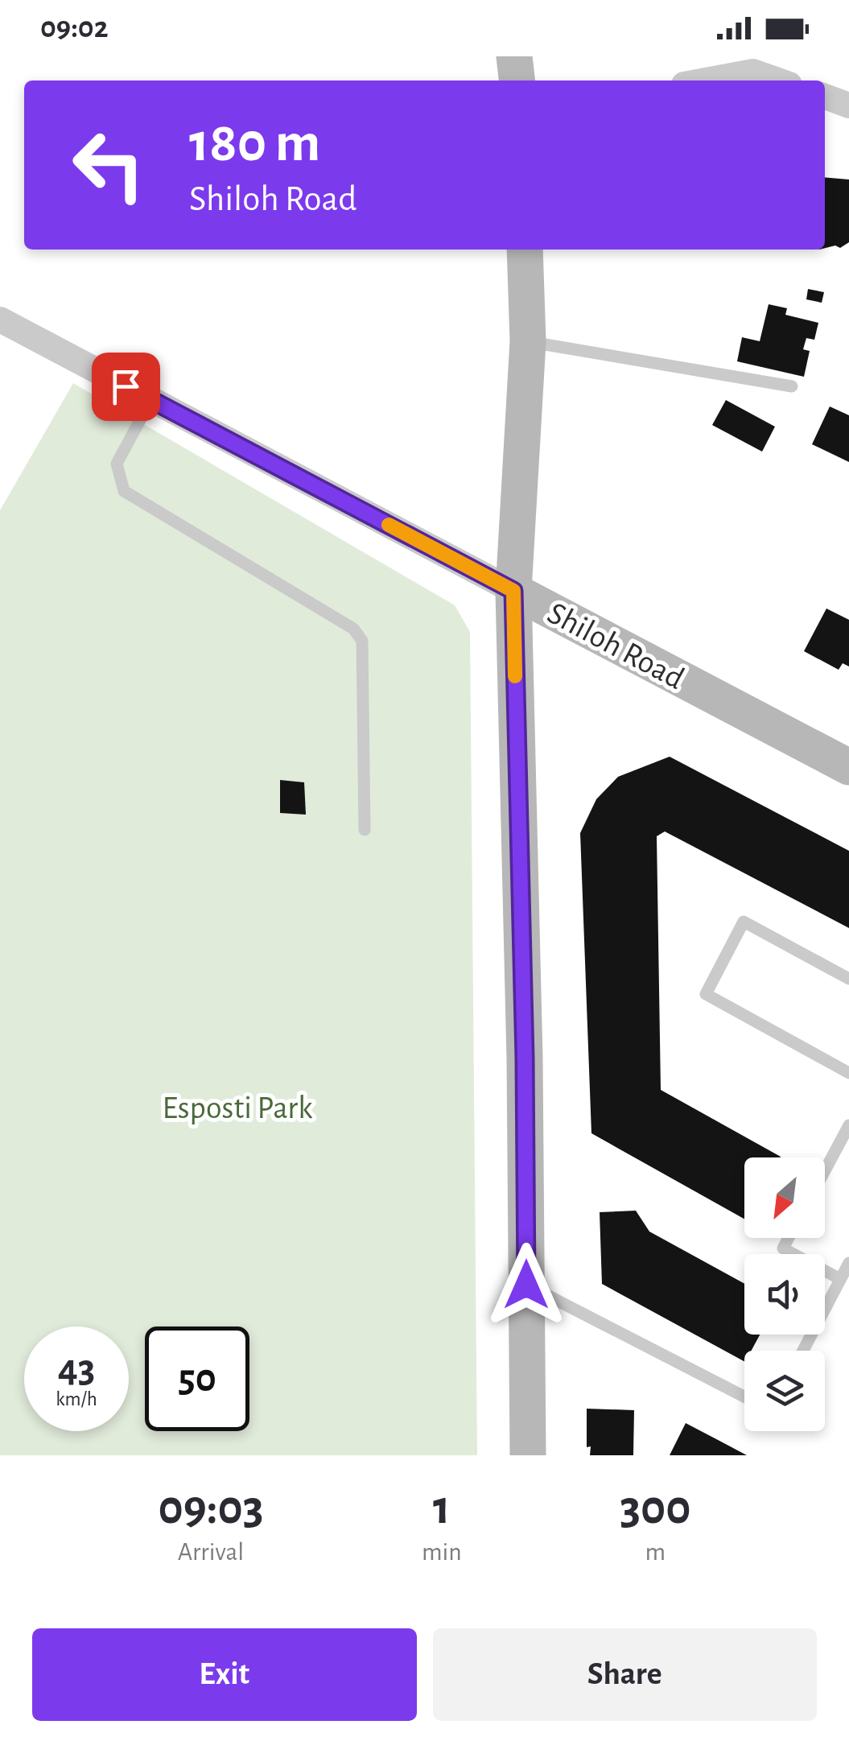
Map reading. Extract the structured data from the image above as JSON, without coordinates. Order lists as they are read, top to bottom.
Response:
{
  "streets": {
    "main road": ["Shiloh Road"]
  },
  "parks": ["Esposti Park"],
  "north": "bottom left",
  "page": {
    "status": "09:02",
    "turn": ["180 m", "Shiloh Road"],
    "speed": "43 km/h",
    "limit": "50",
    "eta": [
      "09:03",
      "Arrival",
      "1",
      "min",
      "300",
      "m"
    ],
    "buttons": ["Exit", "Share"]
  }
}
